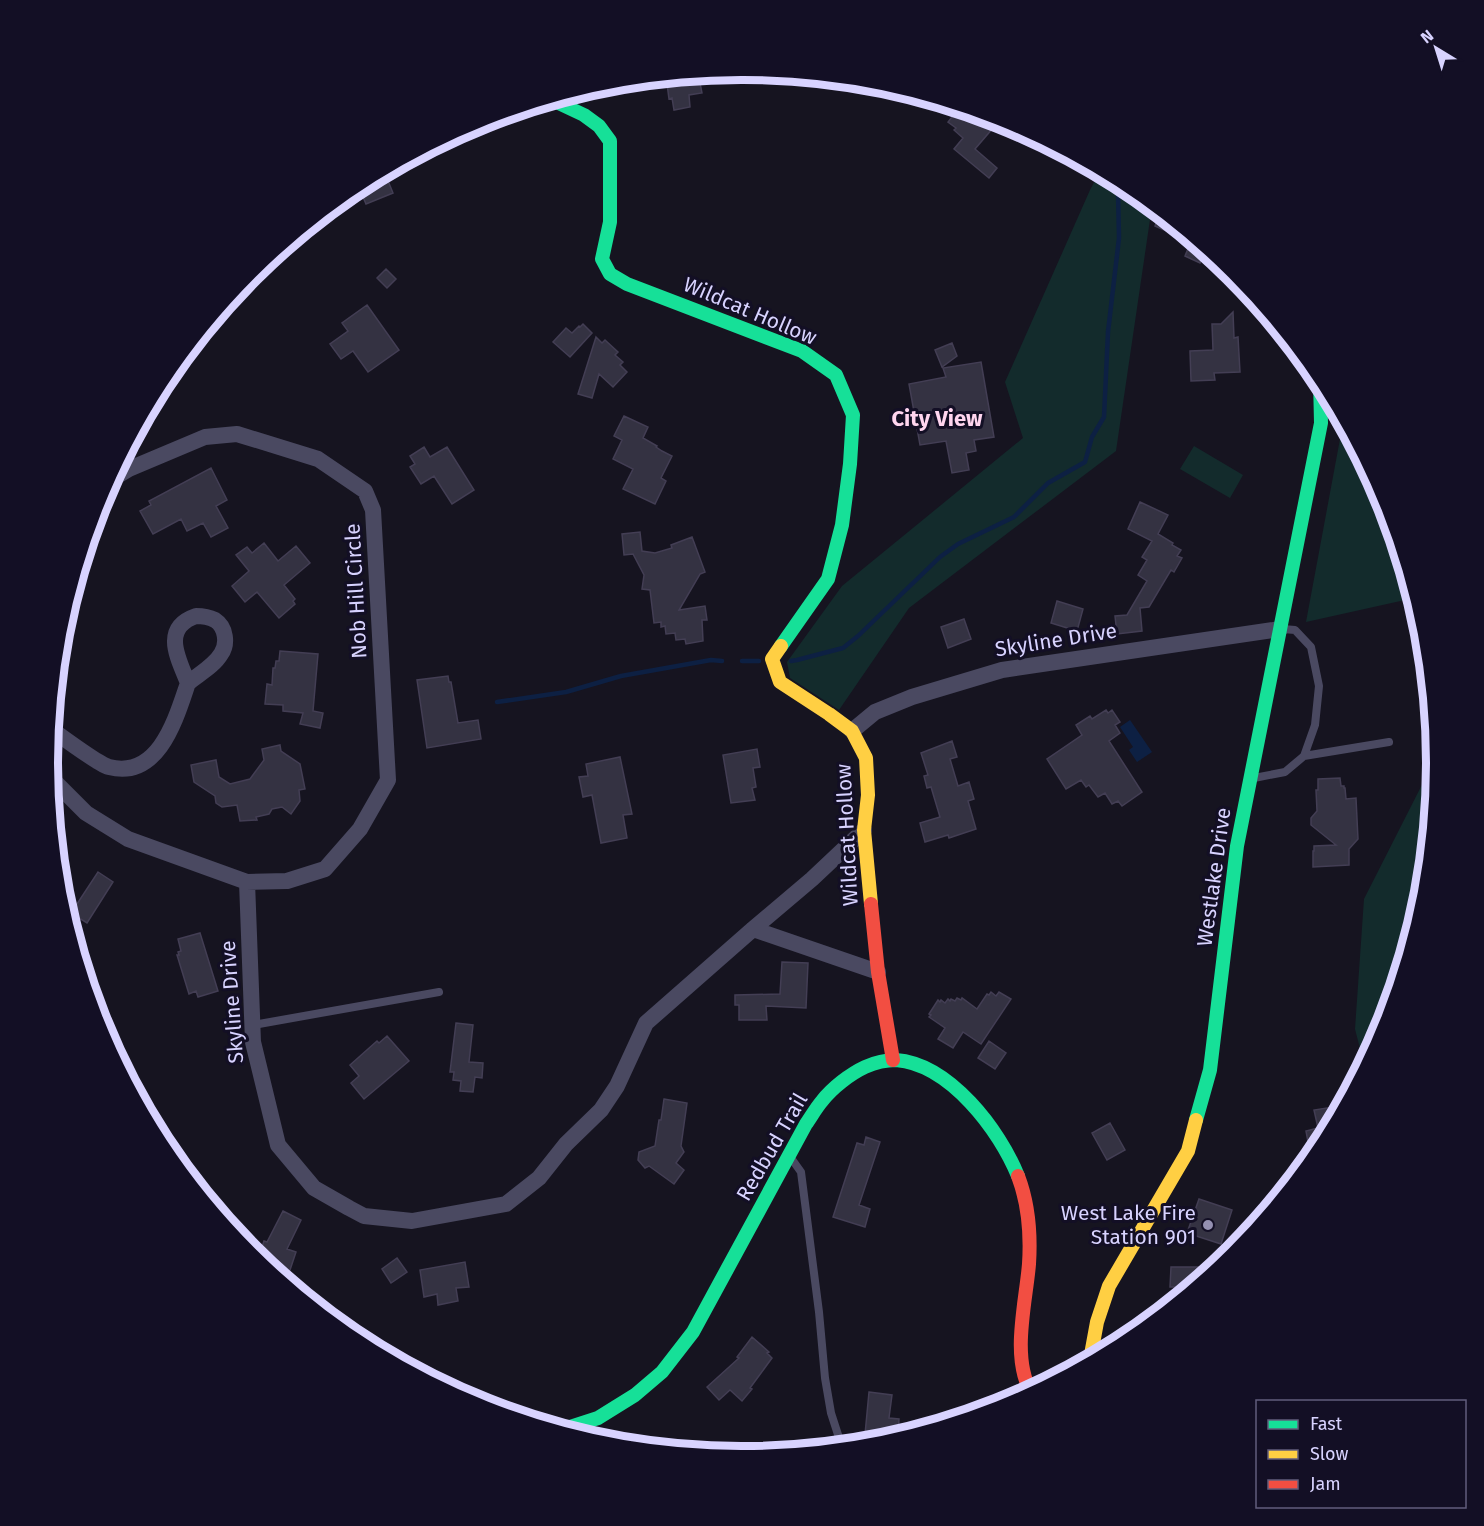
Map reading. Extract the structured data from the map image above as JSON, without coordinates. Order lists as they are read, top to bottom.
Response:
{
  "streets": {
    "street": [
      "Wildcat Hollow",
      "Nob Hill Circle",
      "Skyline Drive",
      "Westlake Drive",
      "Redbud Trail"
    ]
  },
  "crossings": [
    ["Wildcat Hollow", "Skyline Drive"],
    ["Wildcat Hollow", "Redbud Trail"],
    ["Nob Hill Circle", "Skyline Drive"],
    ["Skyline Drive", "Westlake Drive"]
  ],
  "districts": ["City View"],
  "places": ["West Lake Fire Station 901"],
  "legend": ["Fast", "Slow", "Jam"],
  "north": "top left"
}
